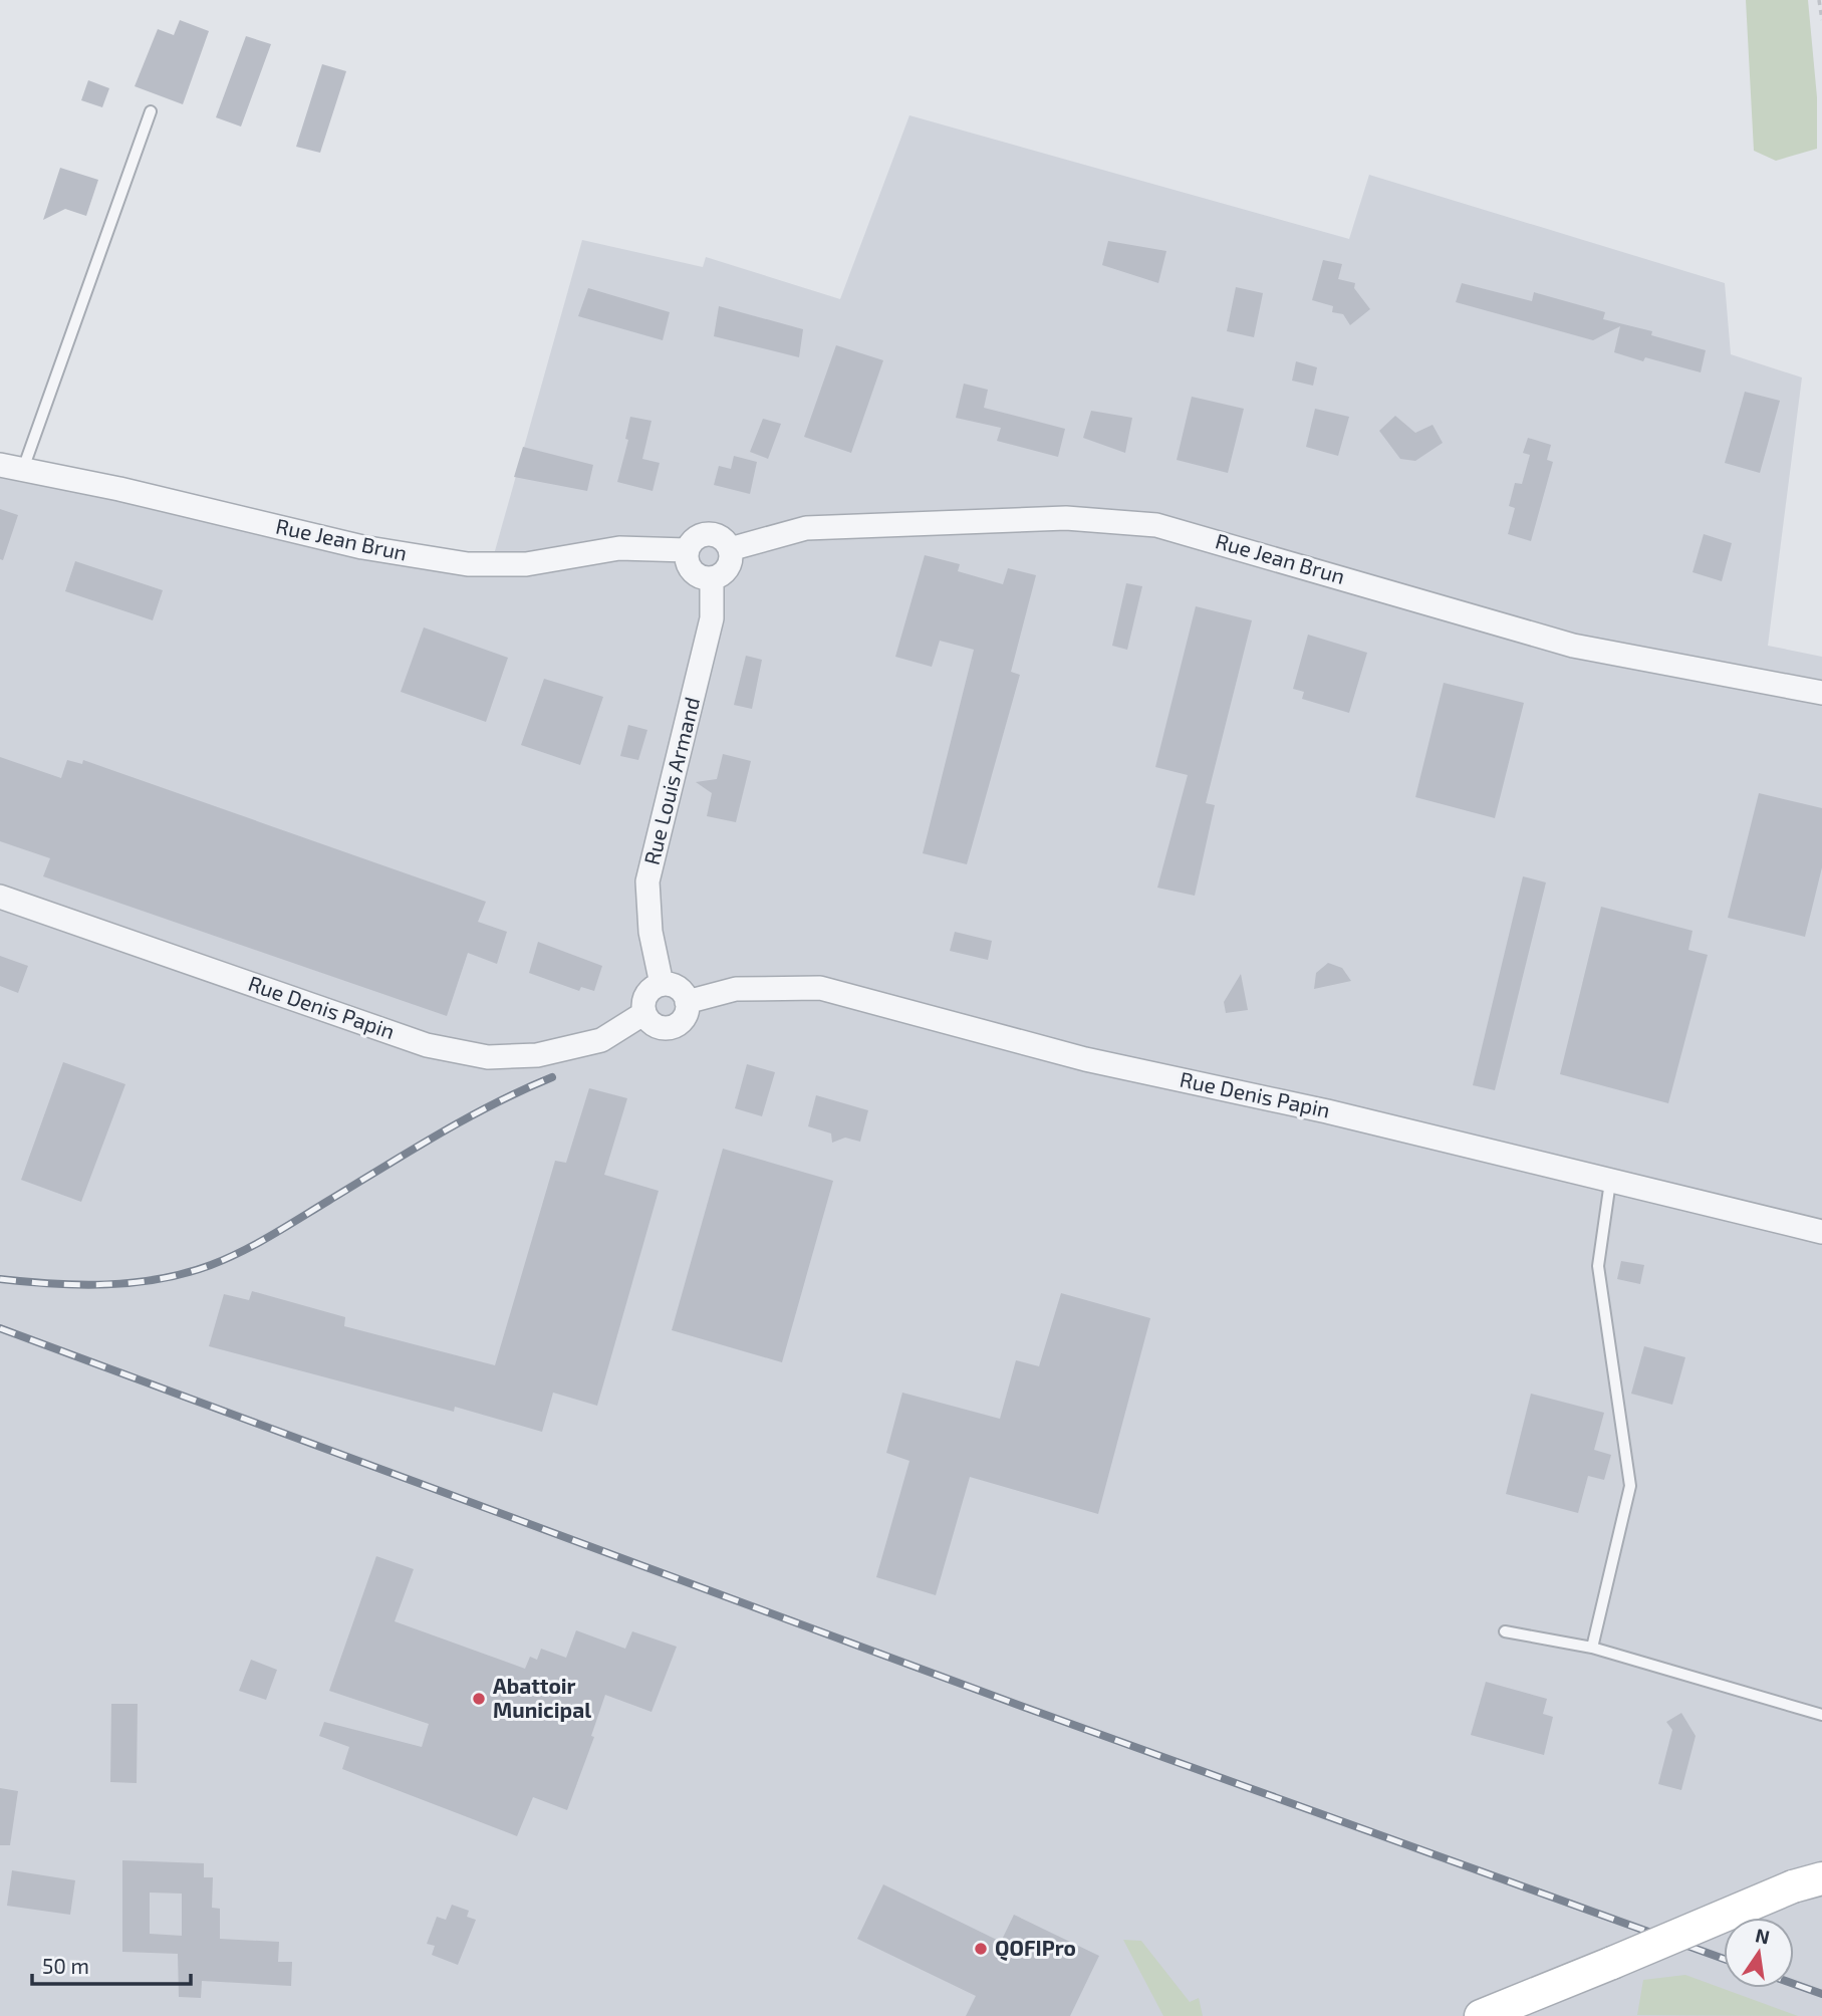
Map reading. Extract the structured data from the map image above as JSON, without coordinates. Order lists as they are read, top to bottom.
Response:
{
  "streets": {
    "street": ["Rue Jean Brun", "Rue Louis Armand", "Rue Denis Papin"]
  },
  "crossings": [
    ["Rue Jean Brun", "Rue Louis Armand"],
    ["Rue Louis Armand", "Rue Denis Papin"]
  ],
  "places": ["Abattoir Municipal", "QOFIPro"],
  "scale_bar": "50 m",
  "north": "top"
}
